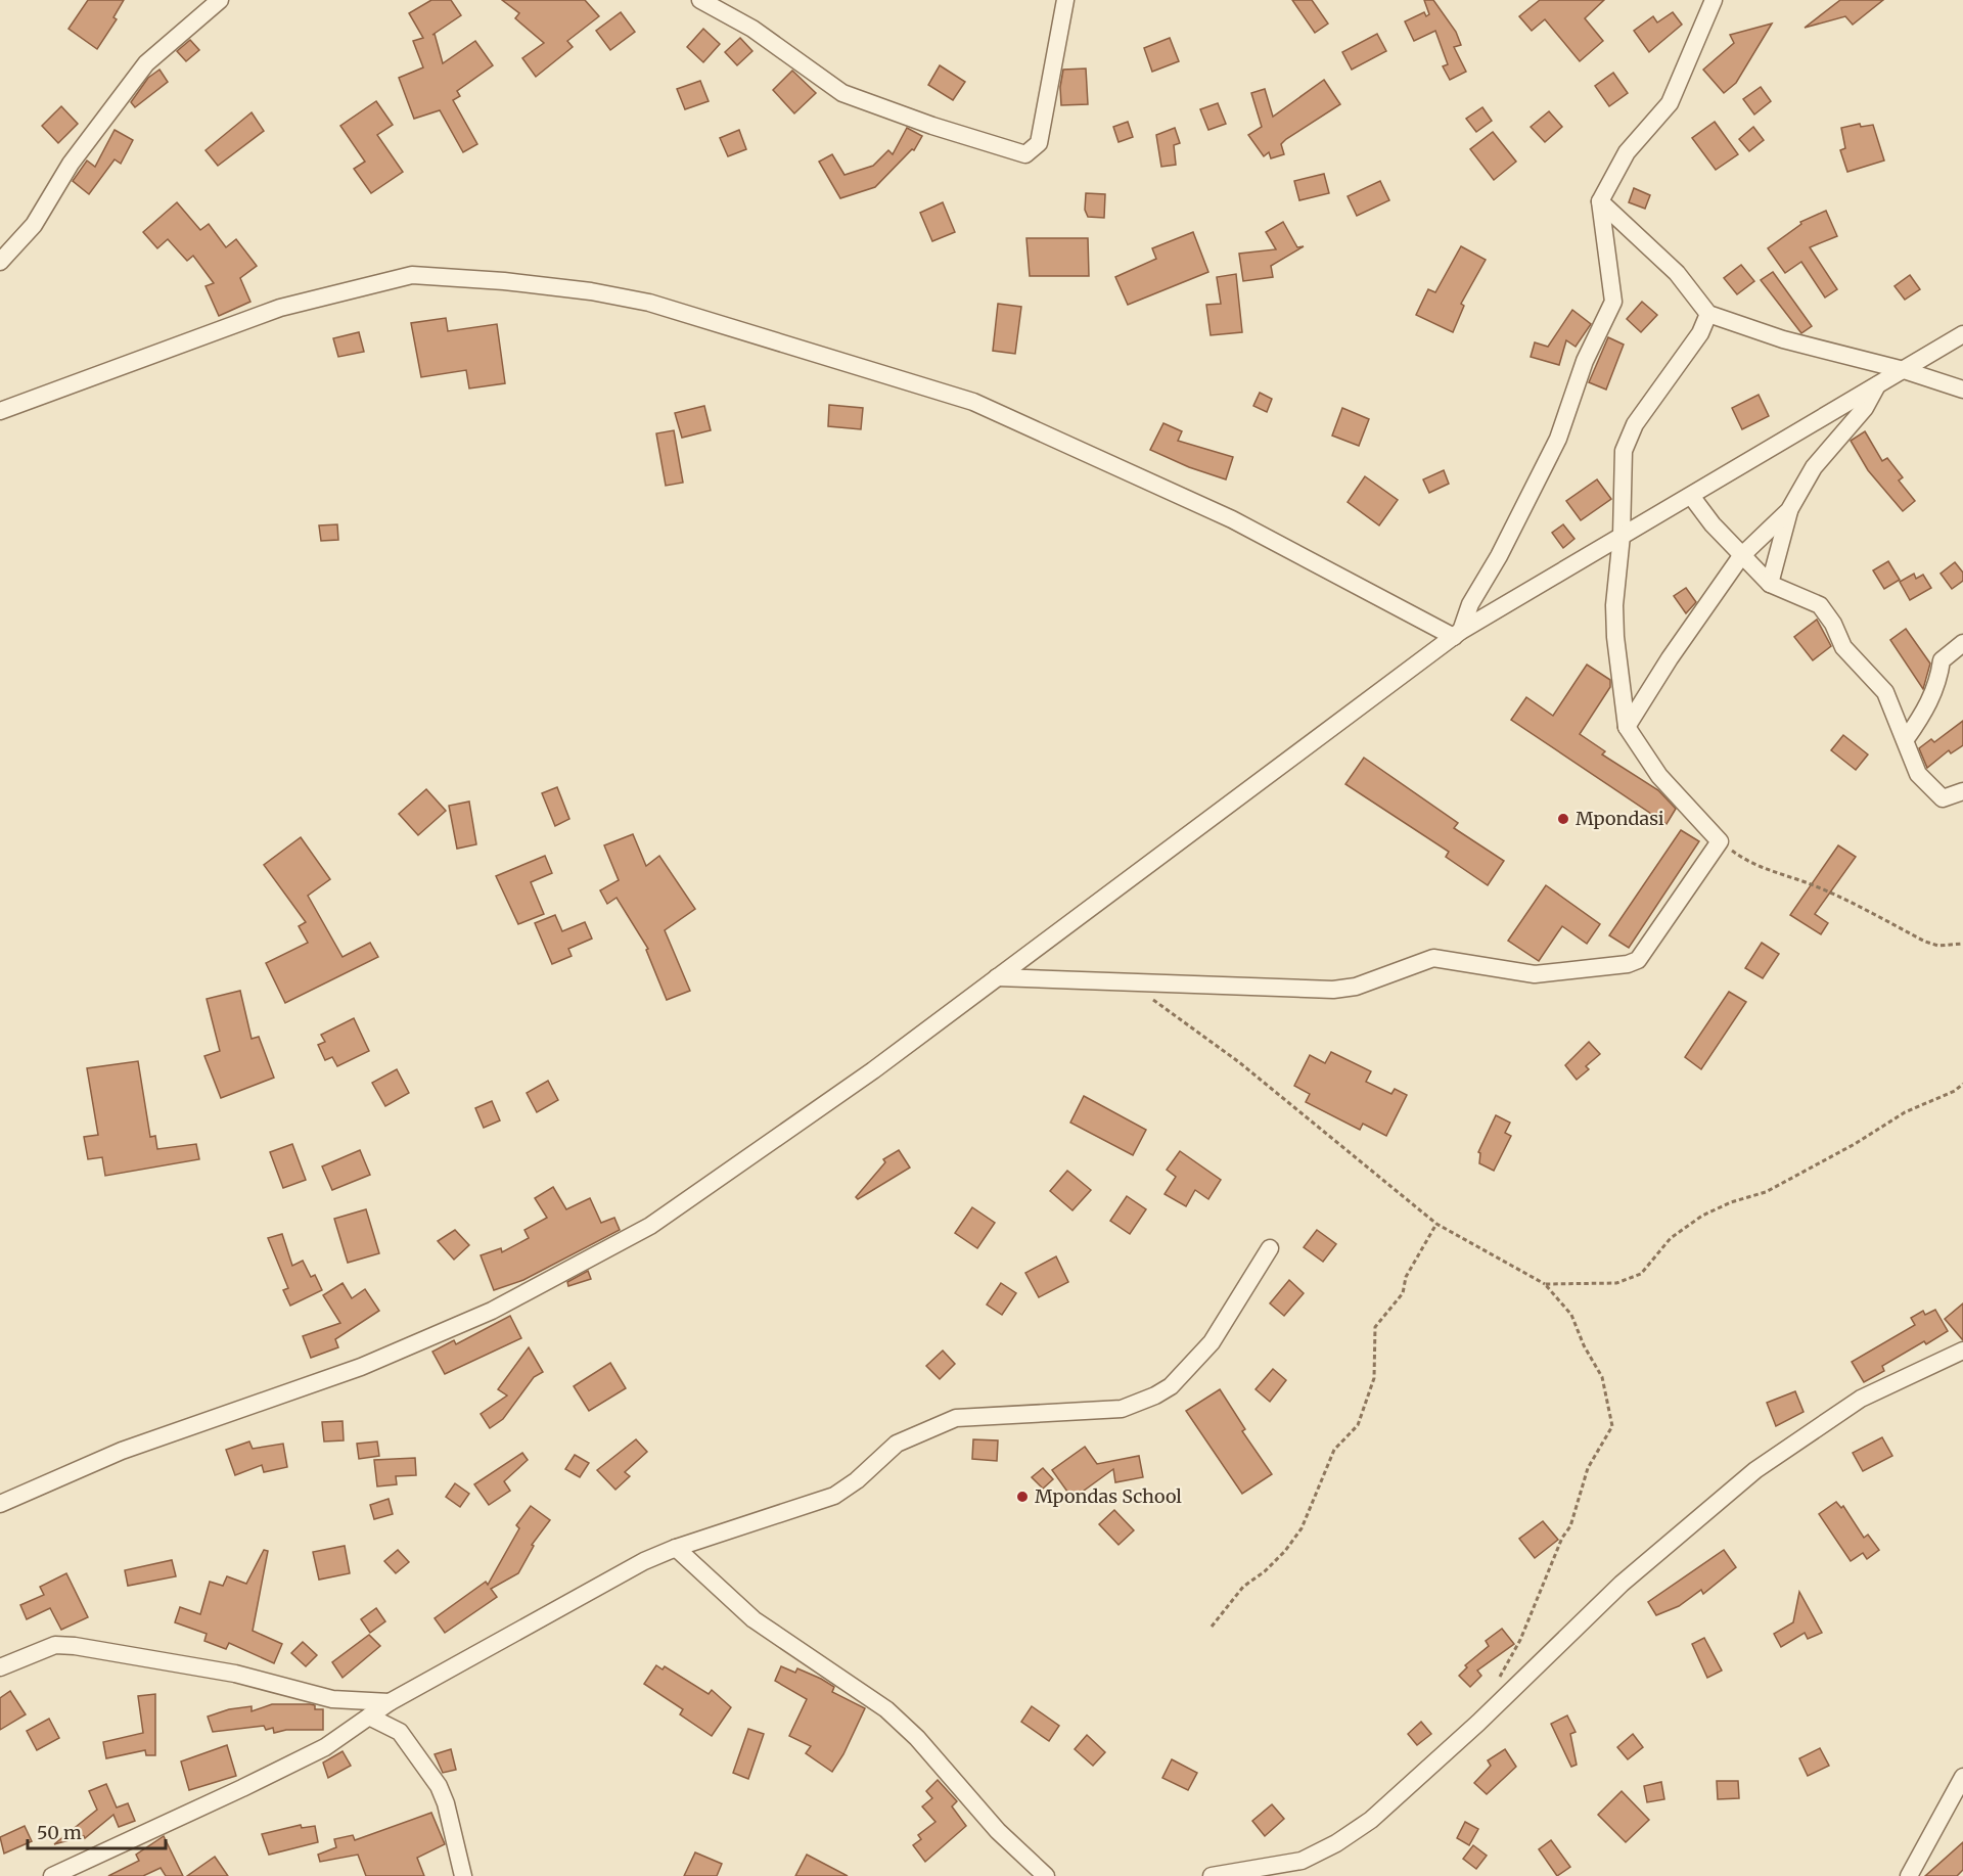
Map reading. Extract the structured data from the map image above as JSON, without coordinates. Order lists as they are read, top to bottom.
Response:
{
  "places": ["Mpondasi", "Mpondas School"],
  "scale_bar": "50 m"
}
